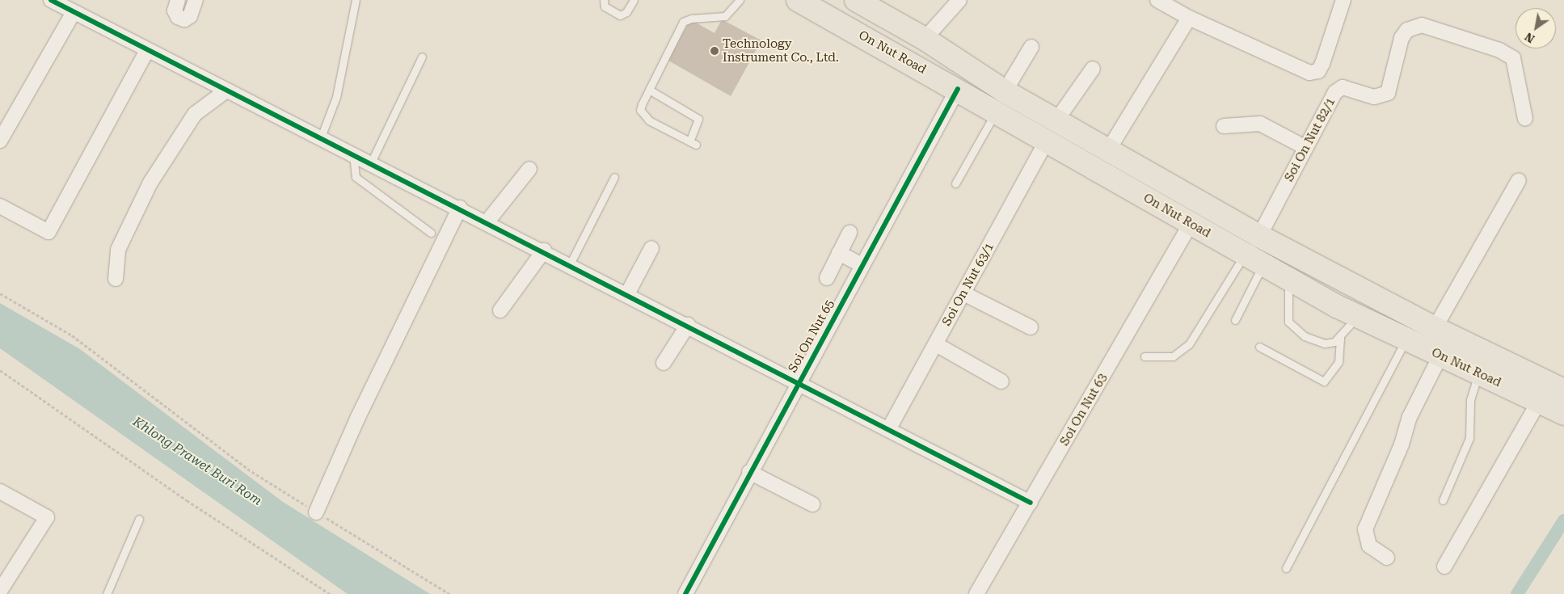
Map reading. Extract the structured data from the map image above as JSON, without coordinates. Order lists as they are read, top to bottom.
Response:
{
  "streets": {
    "main road": ["On Nut Road"],
    "street": [
      "Soi On Nut 82/1",
      "Soi On Nut 63/1",
      "Soi On Nut 65",
      "Soi On Nut 63"
    ]
  },
  "crossings": [
    ["On Nut Road", "Soi On Nut 82/1"],
    ["On Nut Road", "Soi On Nut 63/1"],
    ["On Nut Road", "Soi On Nut 65"],
    ["On Nut Road", "Soi On Nut 63"]
  ],
  "water": ["Khlong Prawet Buri Rom"],
  "places": ["Technology Instrument Co., Ltd."],
  "north": "bottom left"
}
